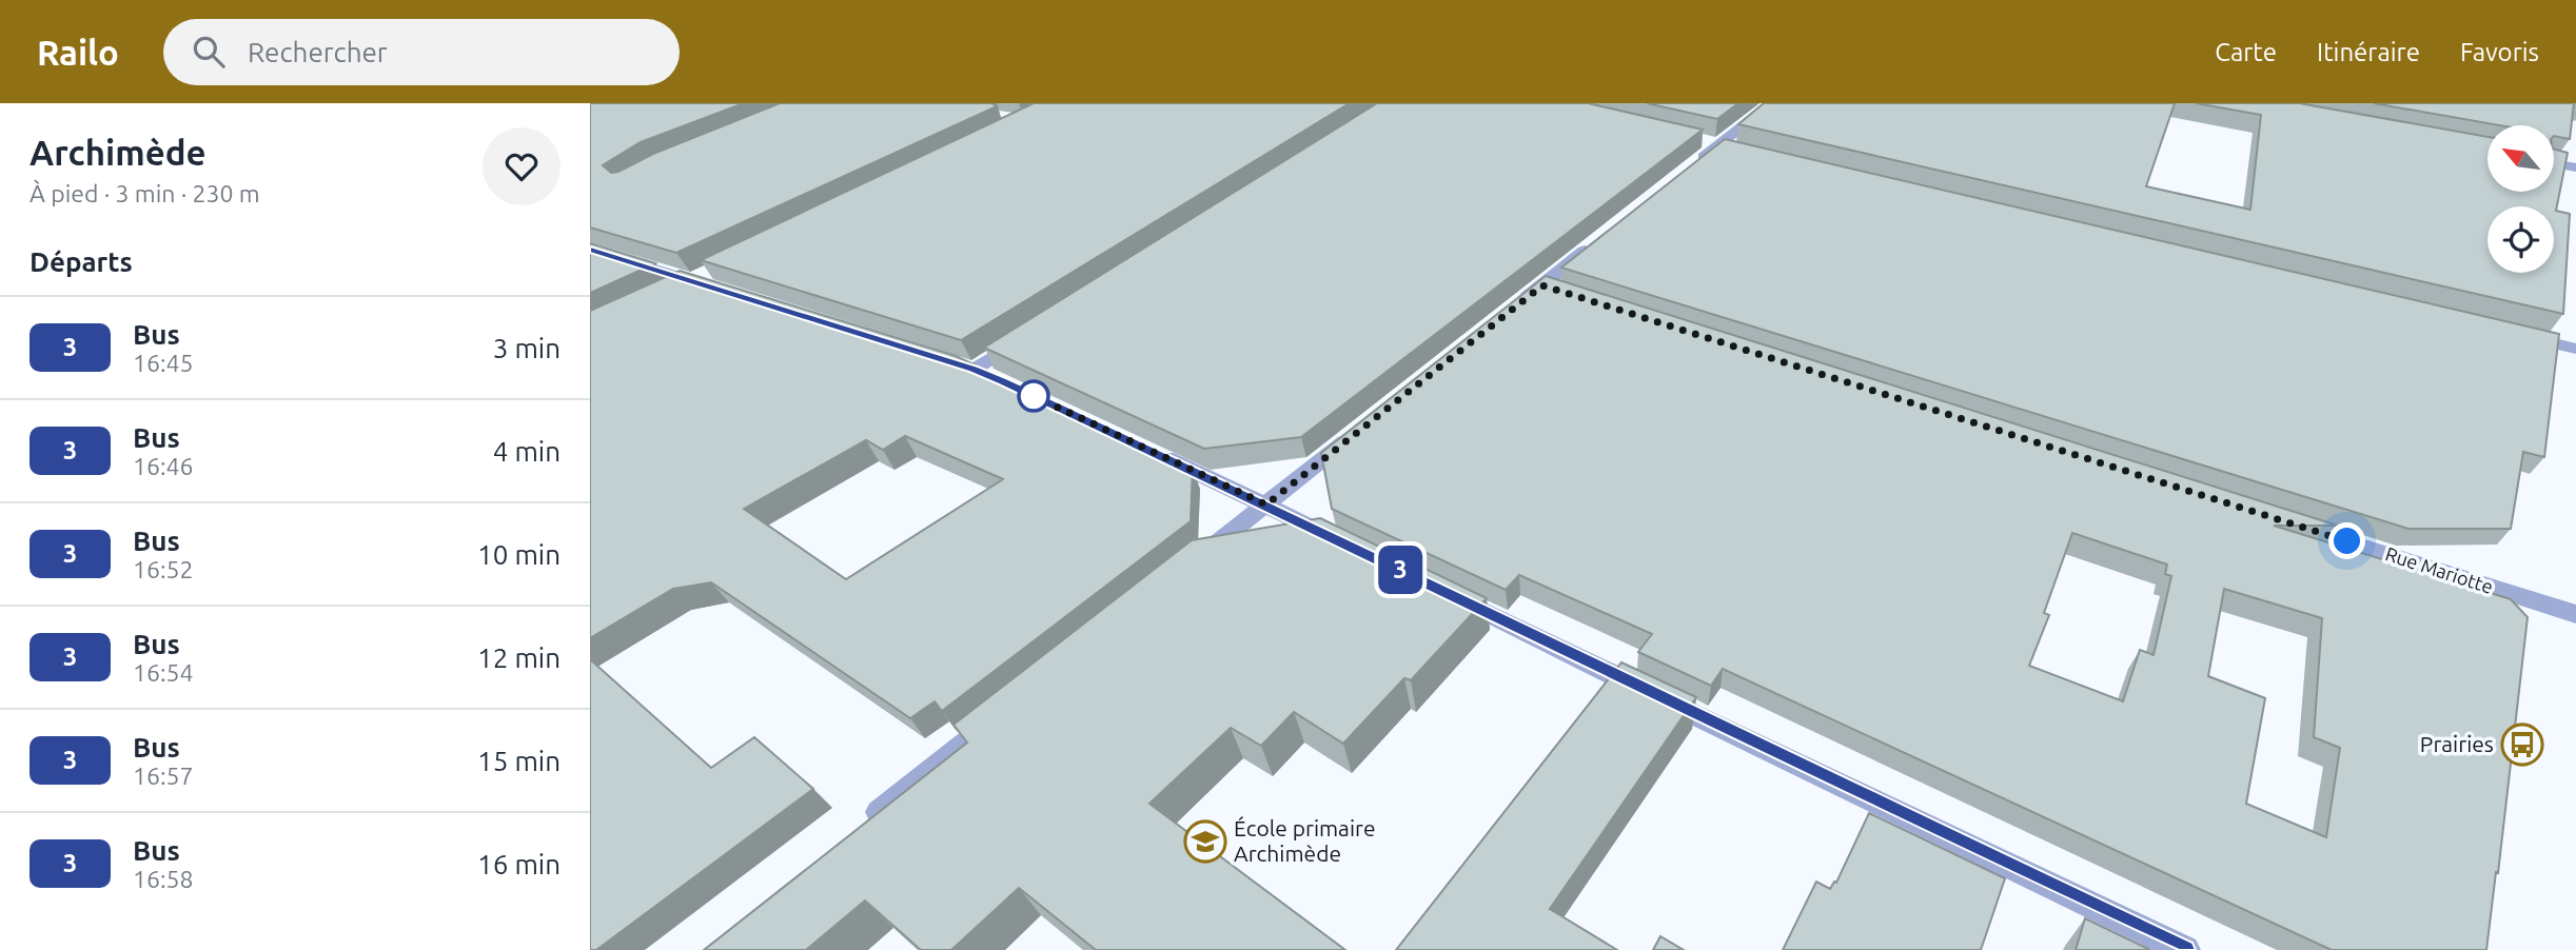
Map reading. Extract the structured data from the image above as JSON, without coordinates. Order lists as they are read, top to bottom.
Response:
{
  "streets": {
    "street": ["Rue Mariotte"]
  },
  "places": {
    "bus stop": ["Prairies"],
    "school or university": ["École primaire Archimède"]
  },
  "lines": ["bus line 3"],
  "north": "top left",
  "page": {
    "header": "Railo",
    "search": "Rechercher",
    "nav": ["Carte", "Itinéraire", "Favoris"],
    "heading": [
      ["Archimède", "À pied · 3 min · 230 m"],
      "Départs"
    ],
    "on_map": "3",
    "list": [
      {
        "mark": "3",
        "name": "Bus",
        "note": "16:45",
        "value": "3 min"
      },
      {
        "mark": "3",
        "name": "Bus",
        "note": "16:46",
        "value": "4 min"
      },
      {
        "mark": "3",
        "name": "Bus",
        "note": "16:52",
        "value": "10 min"
      },
      {
        "mark": "3",
        "name": "Bus",
        "note": "16:54",
        "value": "12 min"
      },
      {
        "mark": "3",
        "name": "Bus",
        "note": "16:57",
        "value": "15 min"
      },
      {
        "mark": "3",
        "name": "Bus",
        "note": "16:58",
        "value": "16 min"
      }
    ]
  }
}
